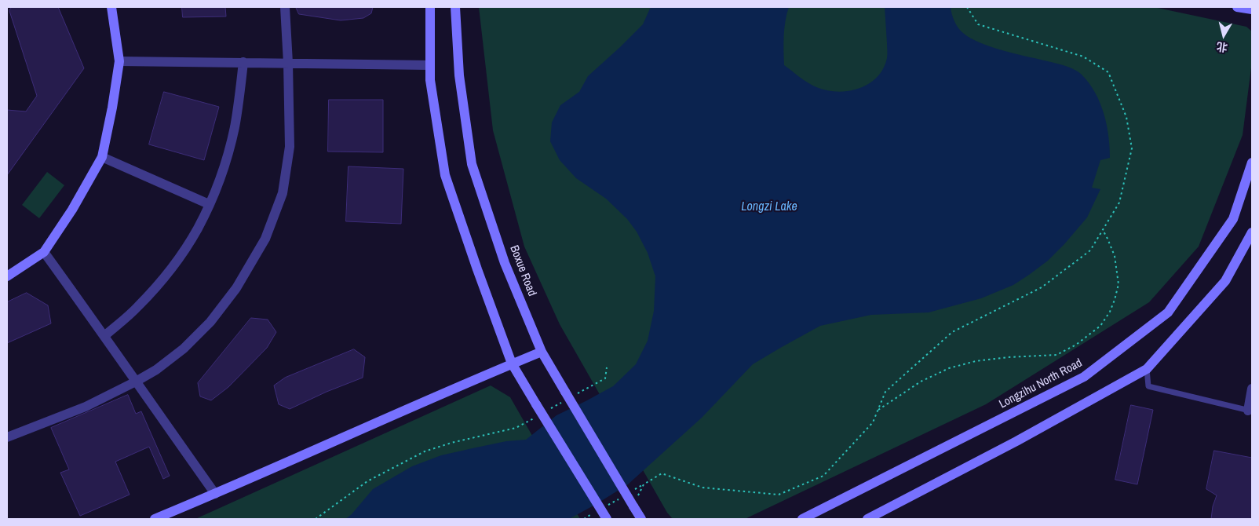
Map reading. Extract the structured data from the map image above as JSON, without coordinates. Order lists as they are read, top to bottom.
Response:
{
  "streets": {
    "street": ["Boxue Road", "Longzihu North Road"]
  },
  "water": ["Longzi Lake"],
  "north": "bottom"
}
